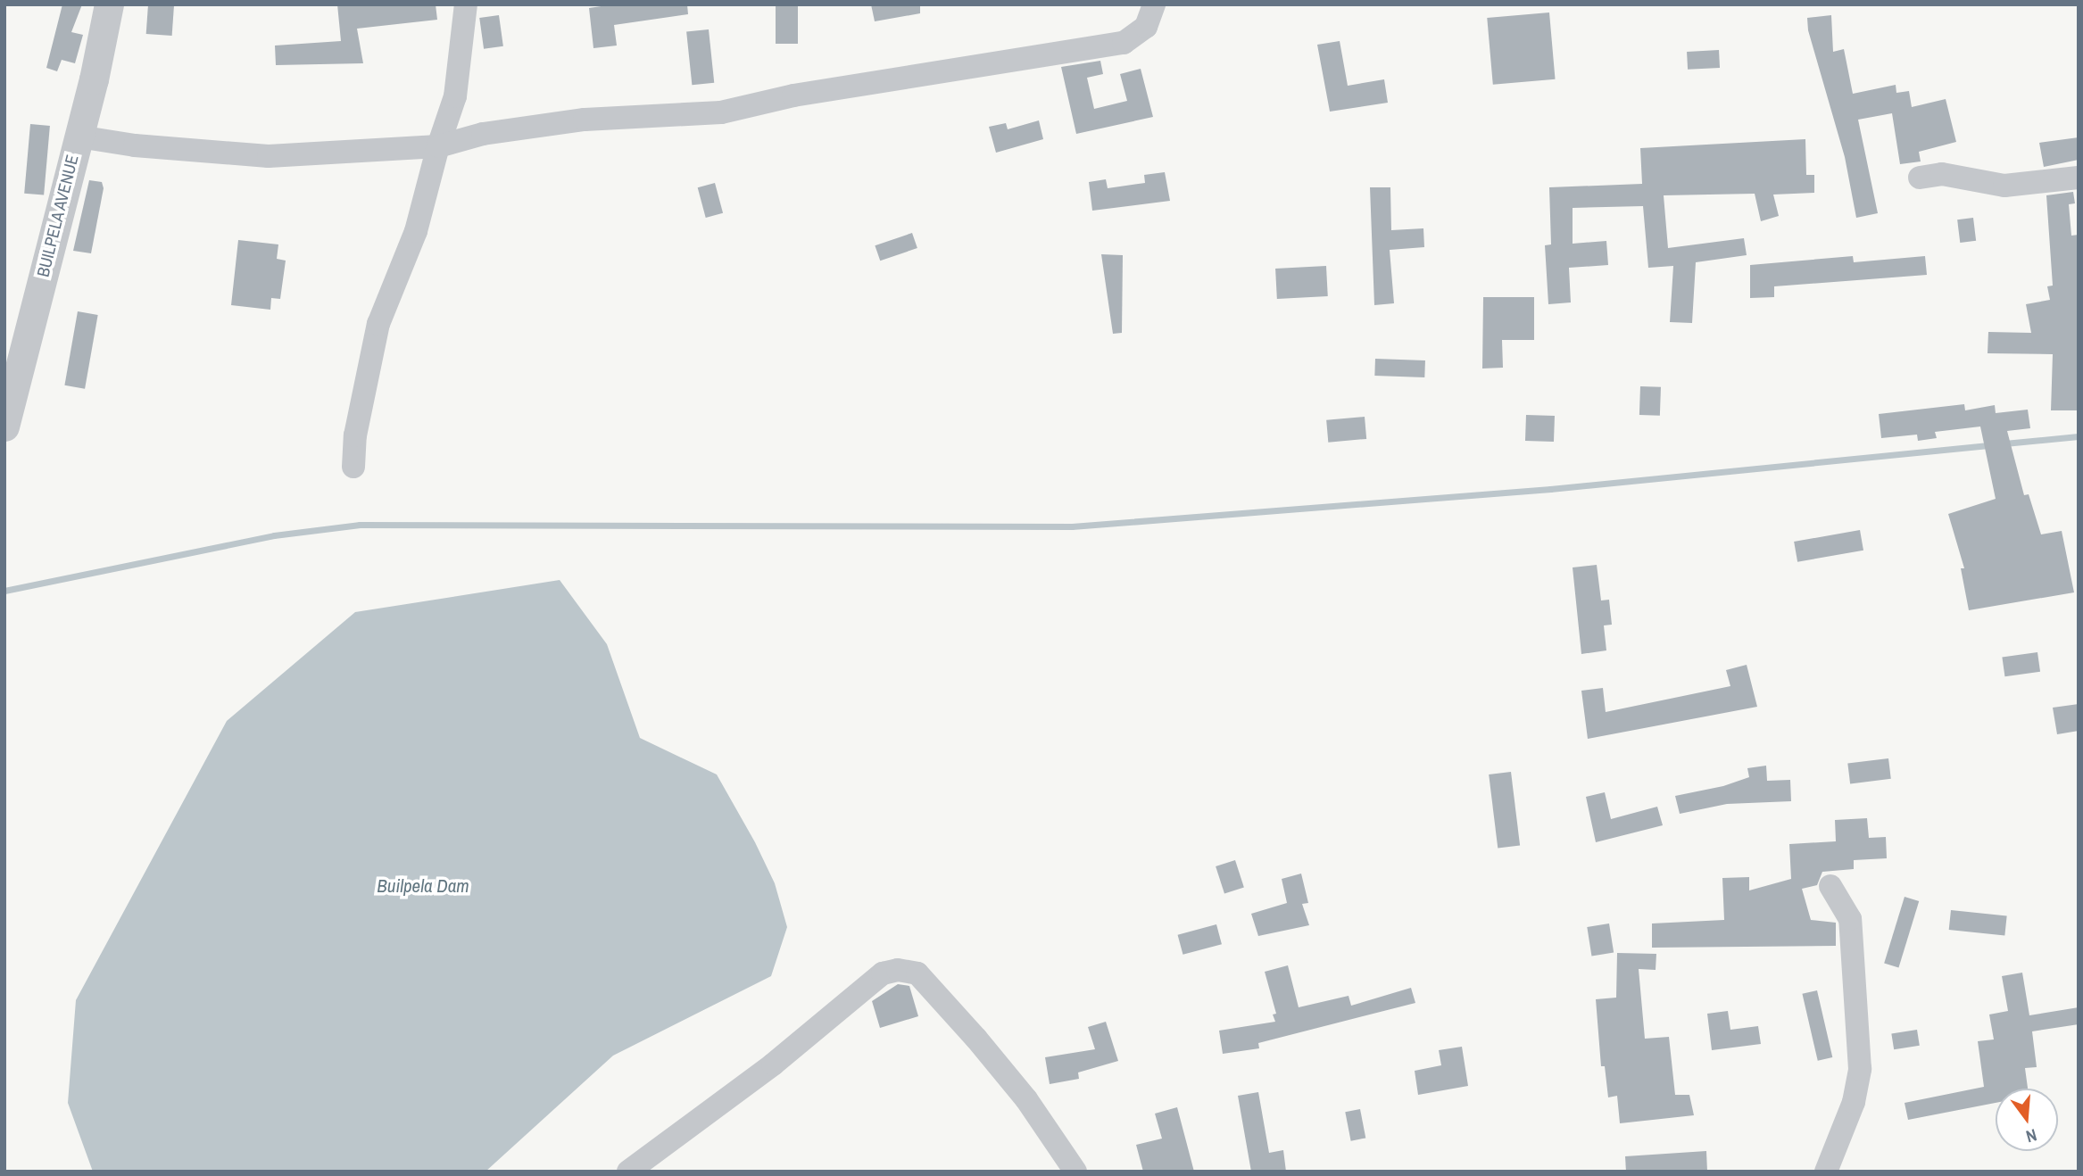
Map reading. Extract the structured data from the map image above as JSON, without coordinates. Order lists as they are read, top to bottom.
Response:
{
  "streets": {
    "street": ["BUILPELA AVENUE"]
  },
  "water": ["Builpela Dam"],
  "north": "bottom"
}
